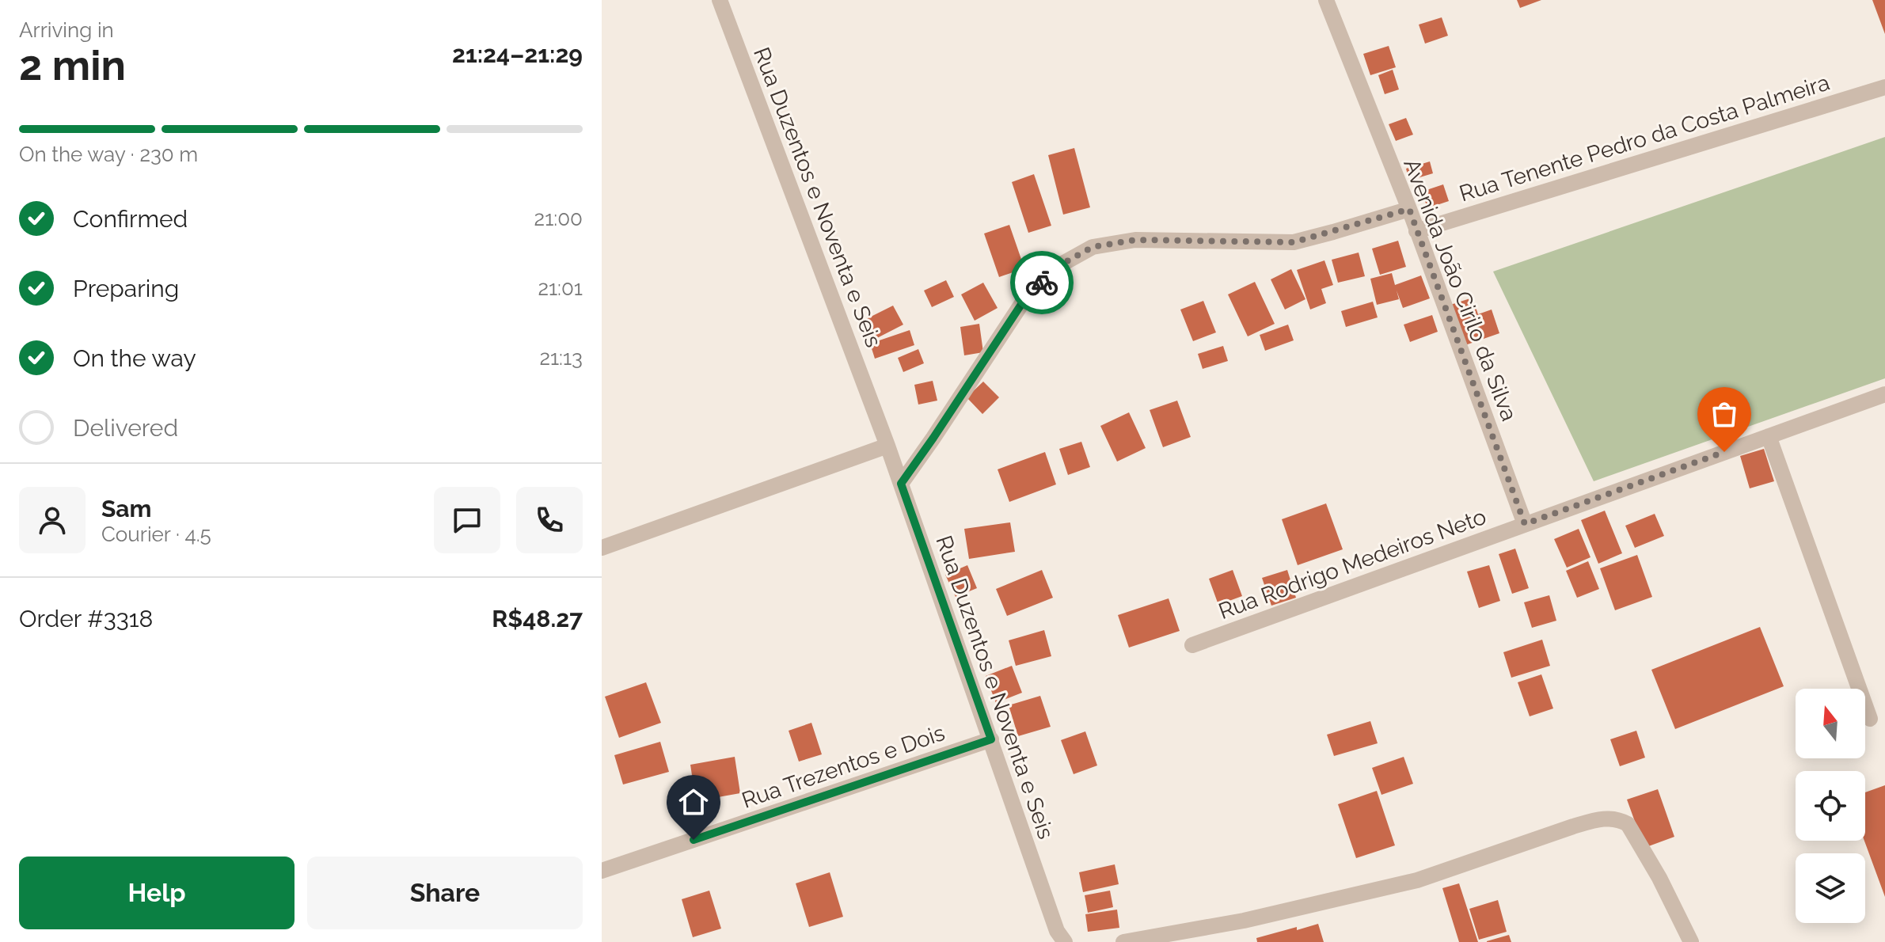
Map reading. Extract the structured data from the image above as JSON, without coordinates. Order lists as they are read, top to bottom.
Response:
{
  "streets": {
    "street": [
      "Rua Tenente Pedro da Costa Palmeira",
      "Rua Duzentos e Noventa e Seis",
      "Avenida João Cirilo da Silva",
      "Rua Rodrigo Medeiros Neto",
      "Rua Trezentos e Dois"
    ]
  },
  "crossings": [
    ["Rua Tenente Pedro da Costa Palmeira", "Avenida João Cirilo da Silva"],
    ["Rua Duzentos e Noventa e Seis", "Rua Trezentos e Dois"],
    ["Avenida João Cirilo da Silva", "Rua Rodrigo Medeiros Neto"]
  ],
  "north": "top",
  "page": {
    "heading": ["2 min", "Arriving in", "21:24–21:29"],
    "panel": [
      "Sam",
      "Courier · 4.5",
      "Order #3318",
      "R$48.27"
    ],
    "bar": "On the way · 230 m",
    "list": [
      ["Confirmed", "21:00"],
      ["Preparing", "21:01"],
      ["On the way", "21:13"],
      "Delivered"
    ],
    "buttons": ["Help", "Share"]
  }
}
